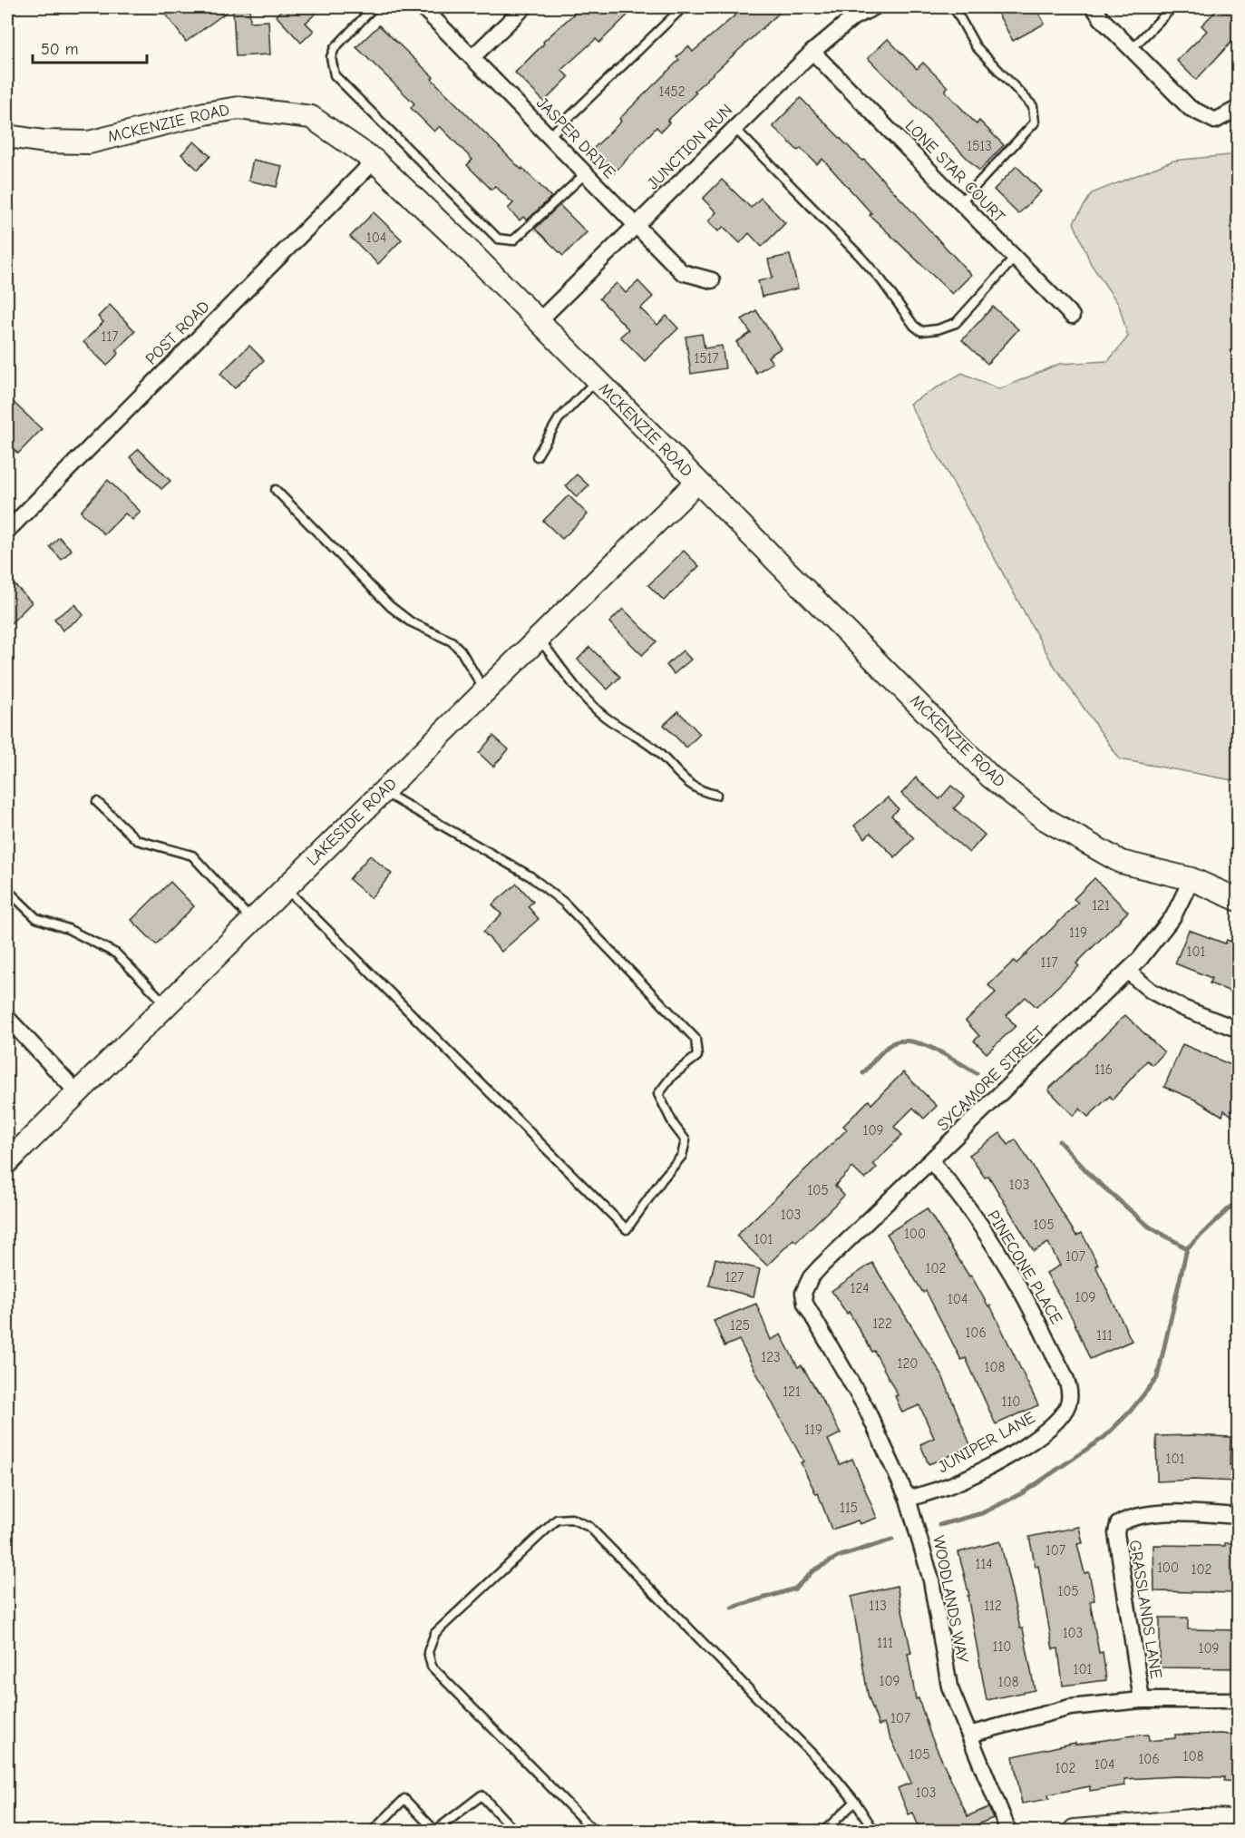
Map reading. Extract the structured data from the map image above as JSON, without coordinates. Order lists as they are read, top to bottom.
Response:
{
  "streets": {
    "street": [
      "MCKENZIE ROAD",
      "JASPER DRIVE",
      "JUNCTION RUN",
      "LONE STAR COURT",
      "POST ROAD",
      "LAKESIDE ROAD",
      "SYCAMORE STREET",
      "PINECONE PLACE",
      "JUNIPER LANE",
      "WOODLANDS WAY",
      "GRASSLANDS LANE"
    ]
  },
  "crossings": [
    ["MCKENZIE ROAD", "JUNCTION RUN"],
    ["MCKENZIE ROAD", "POST ROAD"],
    ["MCKENZIE ROAD", "LAKESIDE ROAD"],
    ["MCKENZIE ROAD", "SYCAMORE STREET"],
    ["JASPER DRIVE", "JUNCTION RUN"],
    ["JUNCTION RUN", "LONE STAR COURT"],
    ["SYCAMORE STREET", "PINECONE PLACE"],
    ["SYCAMORE STREET", "WOODLANDS WAY"],
    ["PINECONE PLACE", "JUNIPER LANE"],
    ["JUNIPER LANE", "WOODLANDS WAY"]
  ],
  "house_numbers": [
    "1452",
    "1513",
    "104",
    "117",
    "1517",
    "121",
    "119",
    "101",
    "117",
    "116",
    "109",
    "103",
    "105",
    "103",
    "105",
    "100",
    "101",
    "107",
    "102",
    "127",
    "124",
    "109",
    "104",
    "122",
    "125",
    "106",
    "111",
    "123",
    "120",
    "108",
    "121",
    "110",
    "119",
    "101",
    "115",
    "107",
    "114",
    "100",
    "102",
    "105",
    "113",
    "112",
    "103",
    "111",
    "110",
    "109",
    "101",
    "109",
    "108",
    "107",
    "105",
    "108",
    "106",
    "104",
    "102",
    "103"
  ],
  "scale_bar": "50 m"
}
